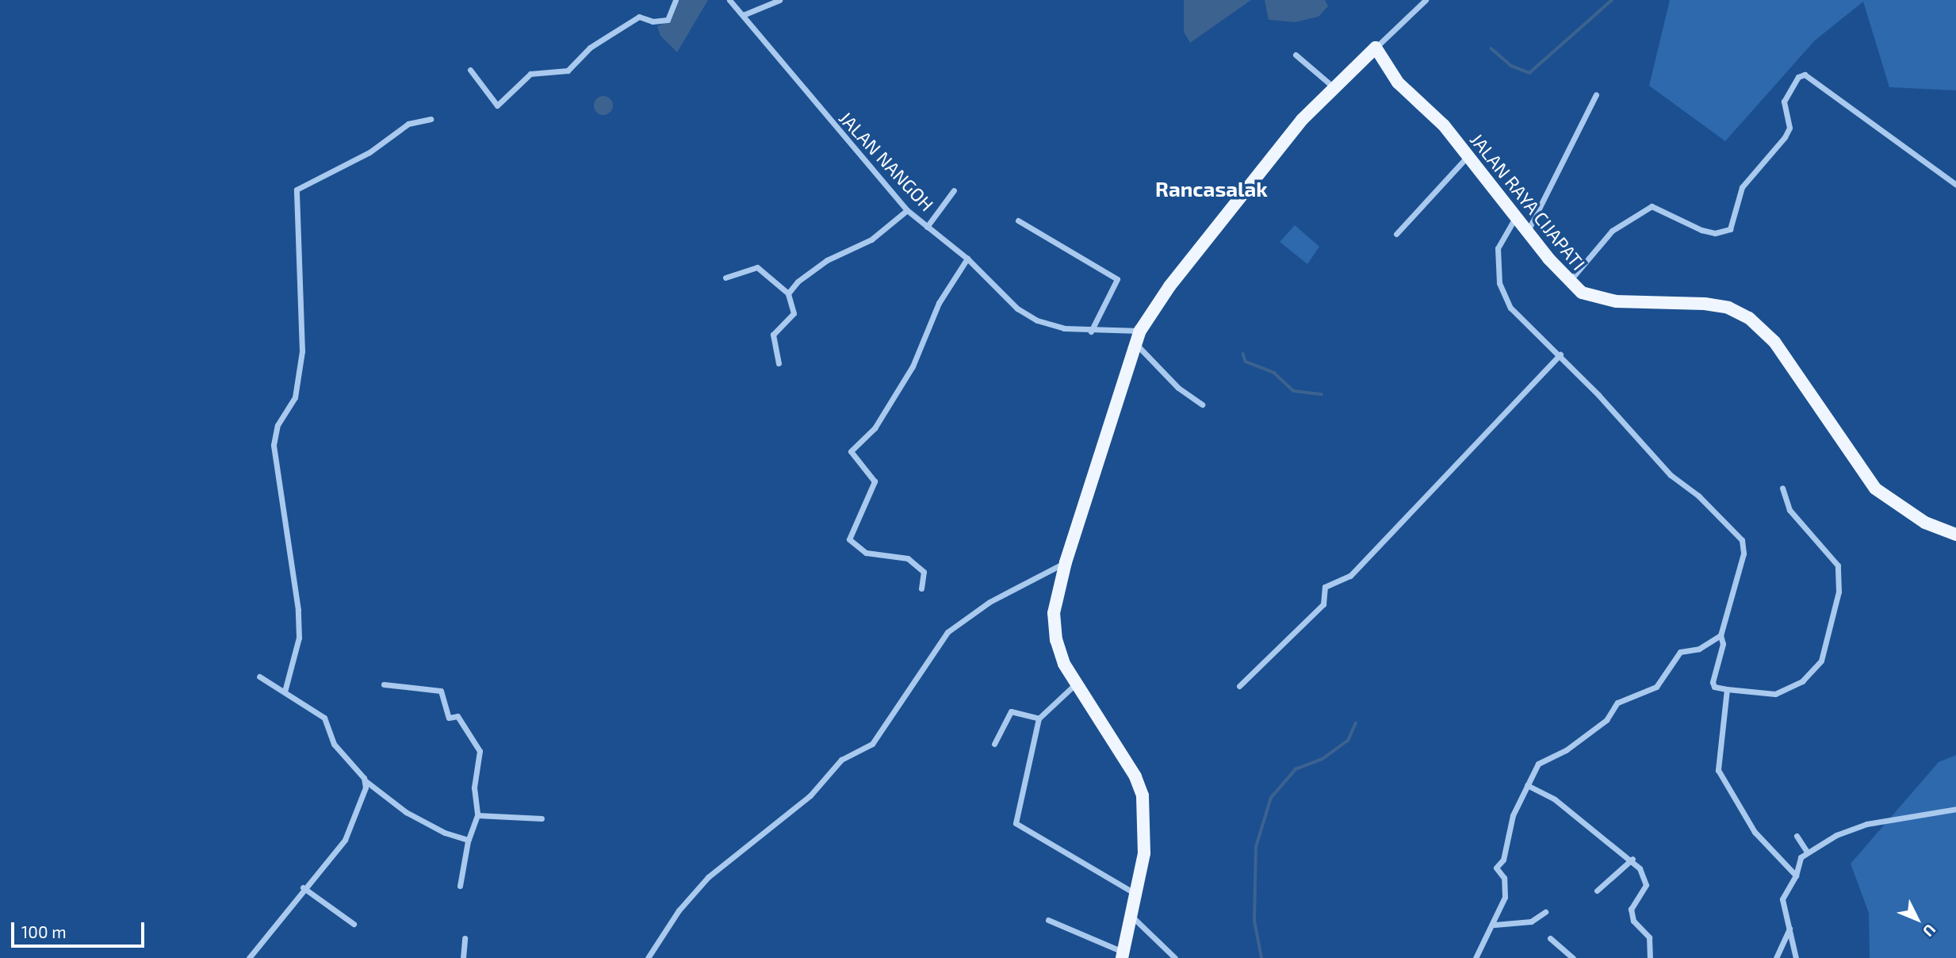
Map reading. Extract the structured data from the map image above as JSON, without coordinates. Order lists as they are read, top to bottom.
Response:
{
  "streets": {
    "main road": ["JALAN RAYA CIJAPATI"],
    "street": ["JALAN NANGOH"]
  },
  "districts": ["Rancasalak"],
  "scale_bar": "100 m",
  "north": "bottom right"
}
